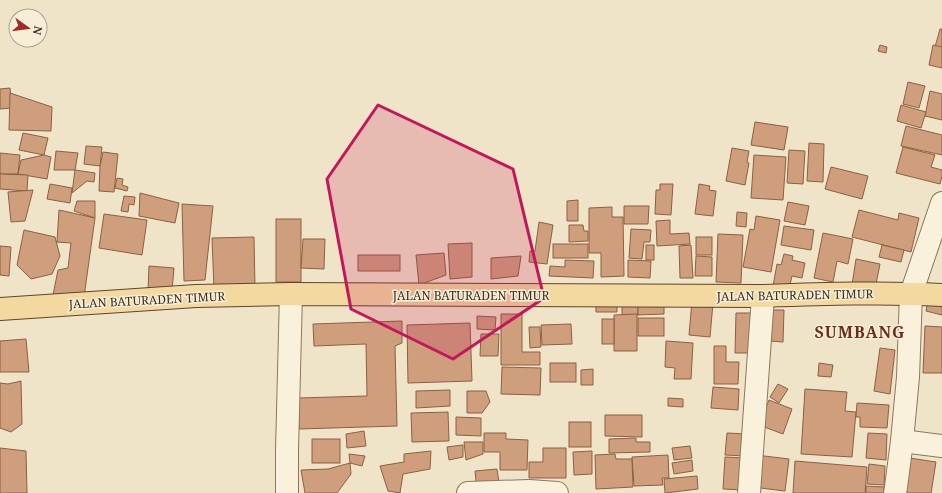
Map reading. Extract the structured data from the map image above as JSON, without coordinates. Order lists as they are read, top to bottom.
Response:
{
  "streets": {
    "main road": ["JALAN BATURADEN TIMUR"]
  },
  "districts": ["SUMBANG"],
  "north": "right"
}
